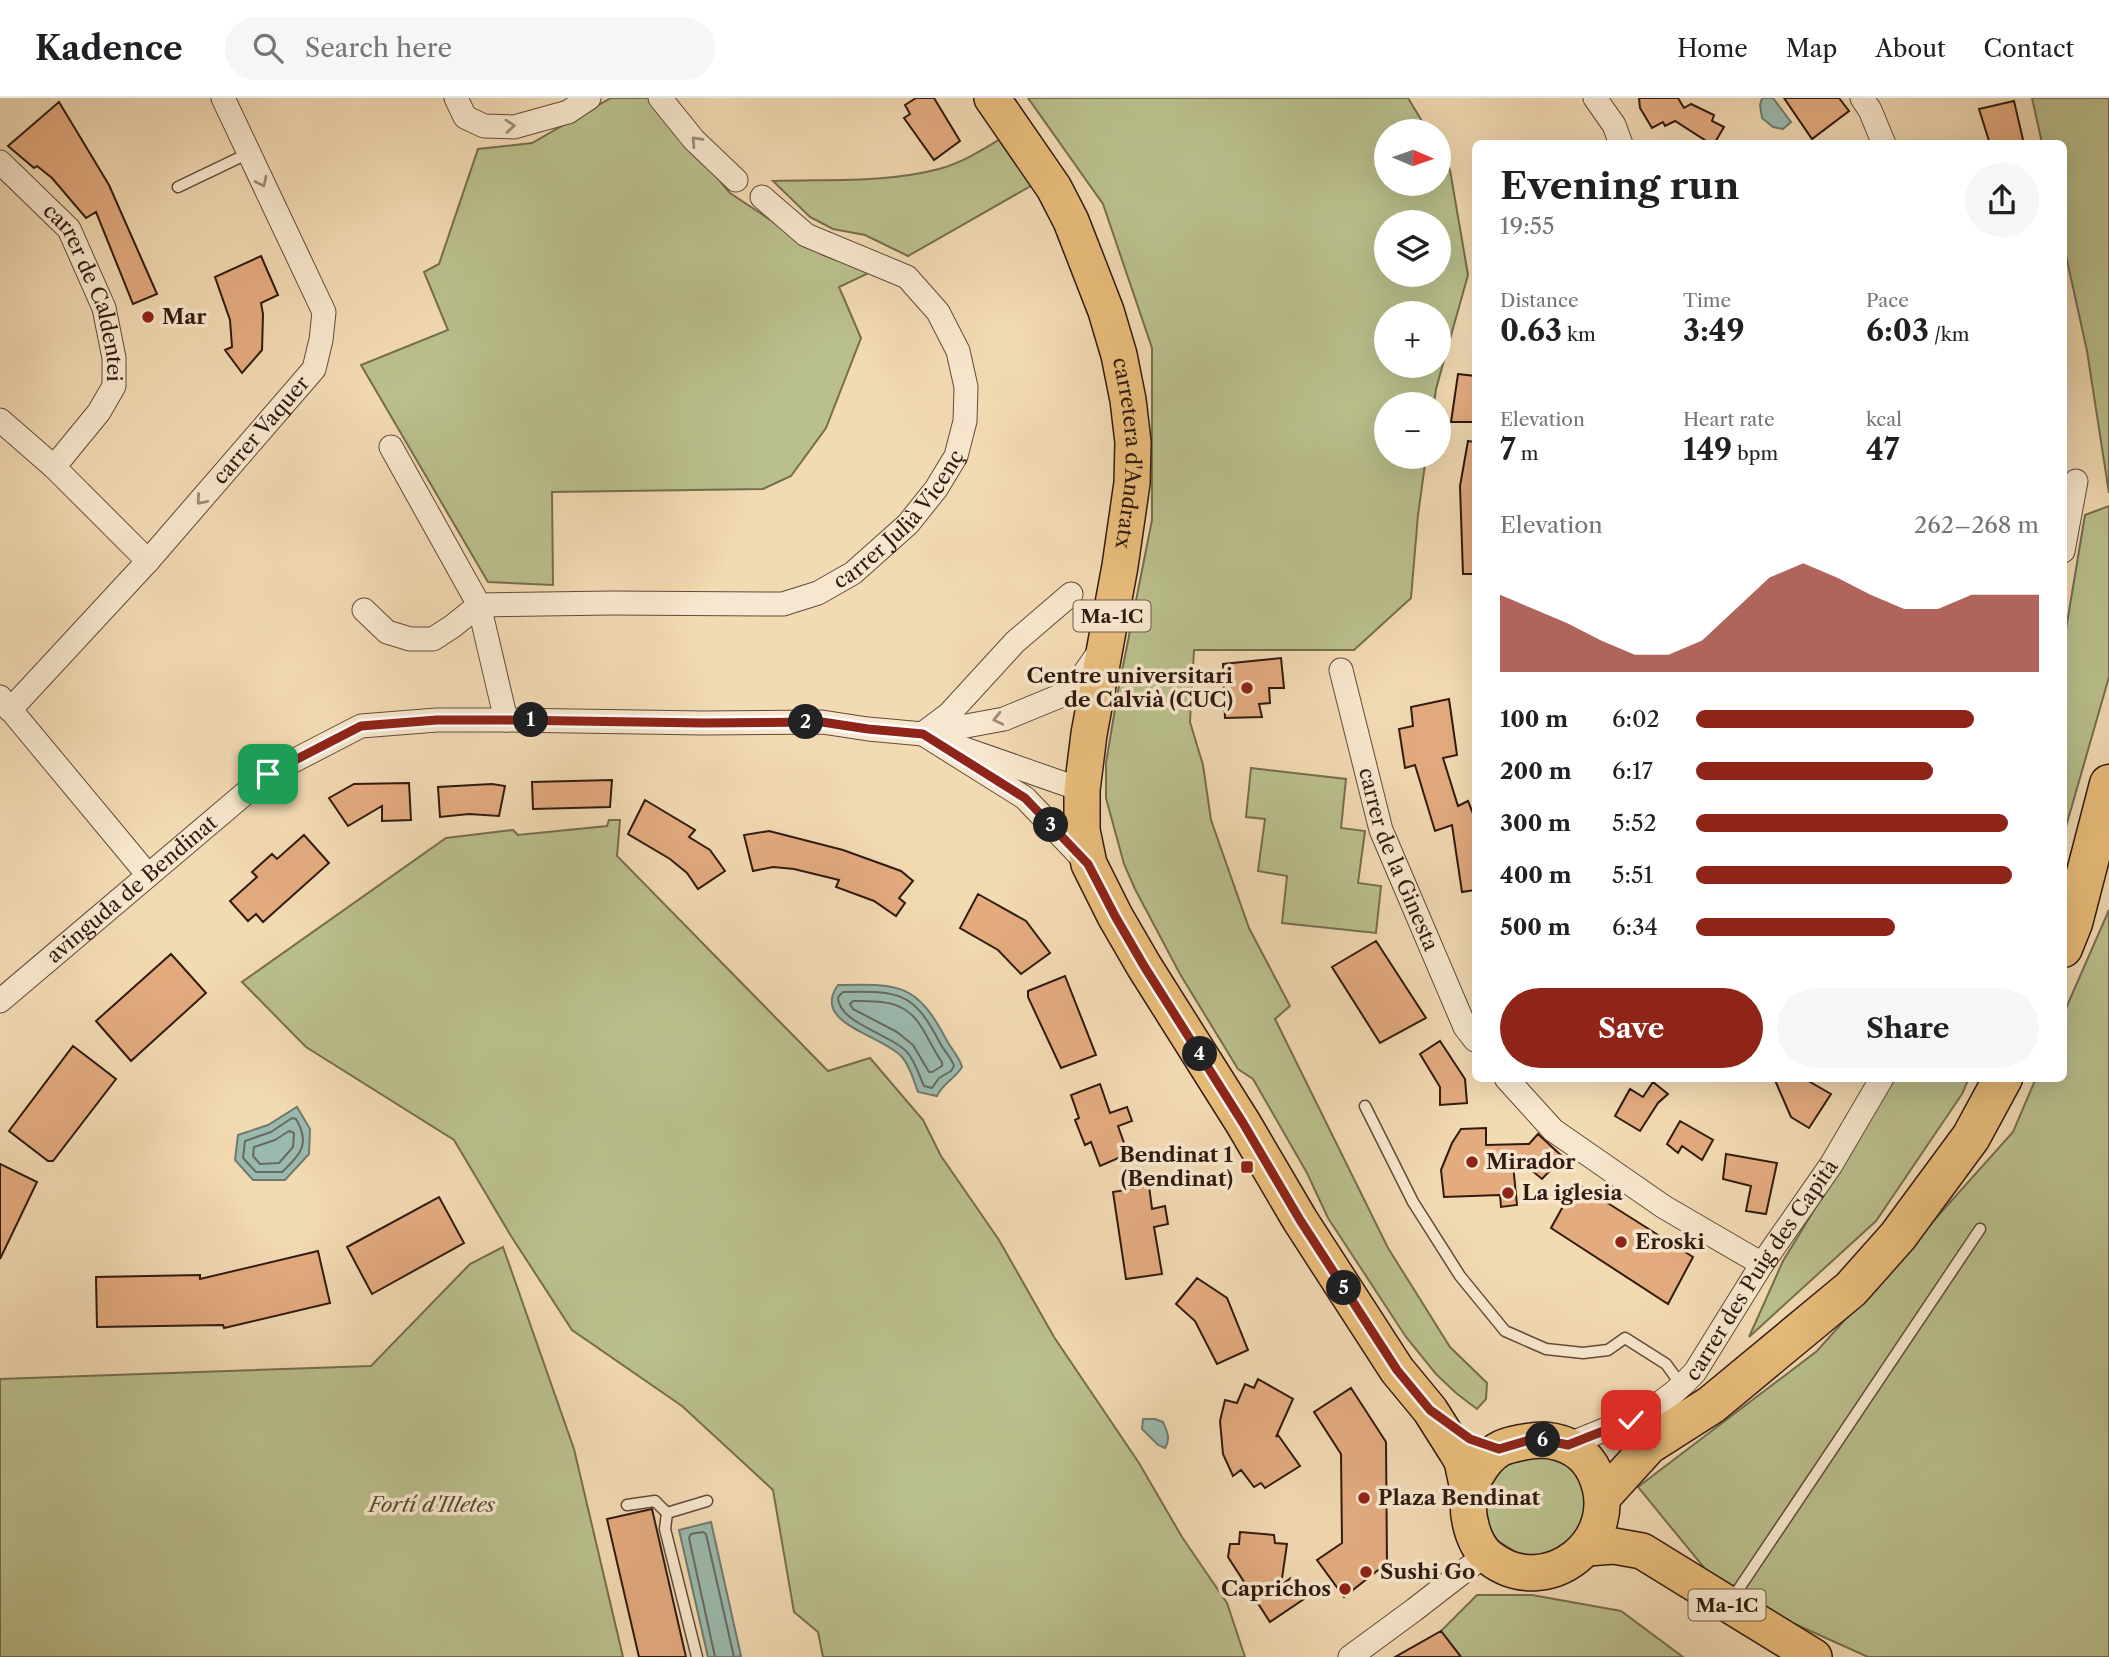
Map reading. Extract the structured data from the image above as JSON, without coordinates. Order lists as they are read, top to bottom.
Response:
{
  "streets": {
    "main road": ["carretera d'Andratx", "Ma-1C"],
    "street": [
      "carrer de Caldentei",
      "carrer Vaquer",
      "carrer Julià Vicenç",
      "carrer de la Ginesta",
      "avinguda de Bendinat",
      "carrer des Puig des Capità"
    ]
  },
  "crossings": [
    ["carretera d'Andratx", "Ma-1C"],
    ["carretera d'Andratx", "avinguda de Bendinat"],
    ["carretera d'Andratx", "carrer des Puig des Capità"],
    ["Ma-1C", "carrer des Puig des Capità"]
  ],
  "one_way": ["carrer Vaquer"],
  "parks": ["Fortí d'Illetes"],
  "places": {
    "other": [
      "Mar",
      "Centre universitari de Calvià (CUC)",
      "Mirador",
      "La iglesia",
      "Eroski",
      "Plaza Bendinat",
      "Sushi Go",
      "Caprichos"
    ],
    "transit": ["Bendinat 1 (Bendinat)"]
  },
  "north": "right",
  "page": {
    "header": "Kadence",
    "search": "Search here",
    "nav": [
      "Home",
      "Map",
      "About",
      "Contact"
    ],
    "map_buttons": ["+", "−"],
    "heading": ["Evening run", "19:55"],
    "stats": [
      ["Distance", "0.63 km"],
      ["Time", "3:49"],
      ["Pace", "6:03 /km"],
      ["Elevation", "7 m"],
      ["Heart rate", "149 bpm"],
      ["kcal", "47"]
    ],
    "chart": ["Elevation", "262–268 m"],
    "list": [
      {
        "name": "100 m",
        "note": "6:02"
      },
      {
        "name": "200 m",
        "note": "6:17"
      },
      {
        "name": "300 m",
        "note": "5:52"
      },
      {
        "name": "400 m",
        "note": "5:51"
      },
      {
        "name": "500 m",
        "note": "6:34"
      }
    ],
    "pins": [
      "1",
      "2",
      "3",
      "4",
      "5",
      "6"
    ],
    "buttons": ["Save", "Share"]
  }
}
